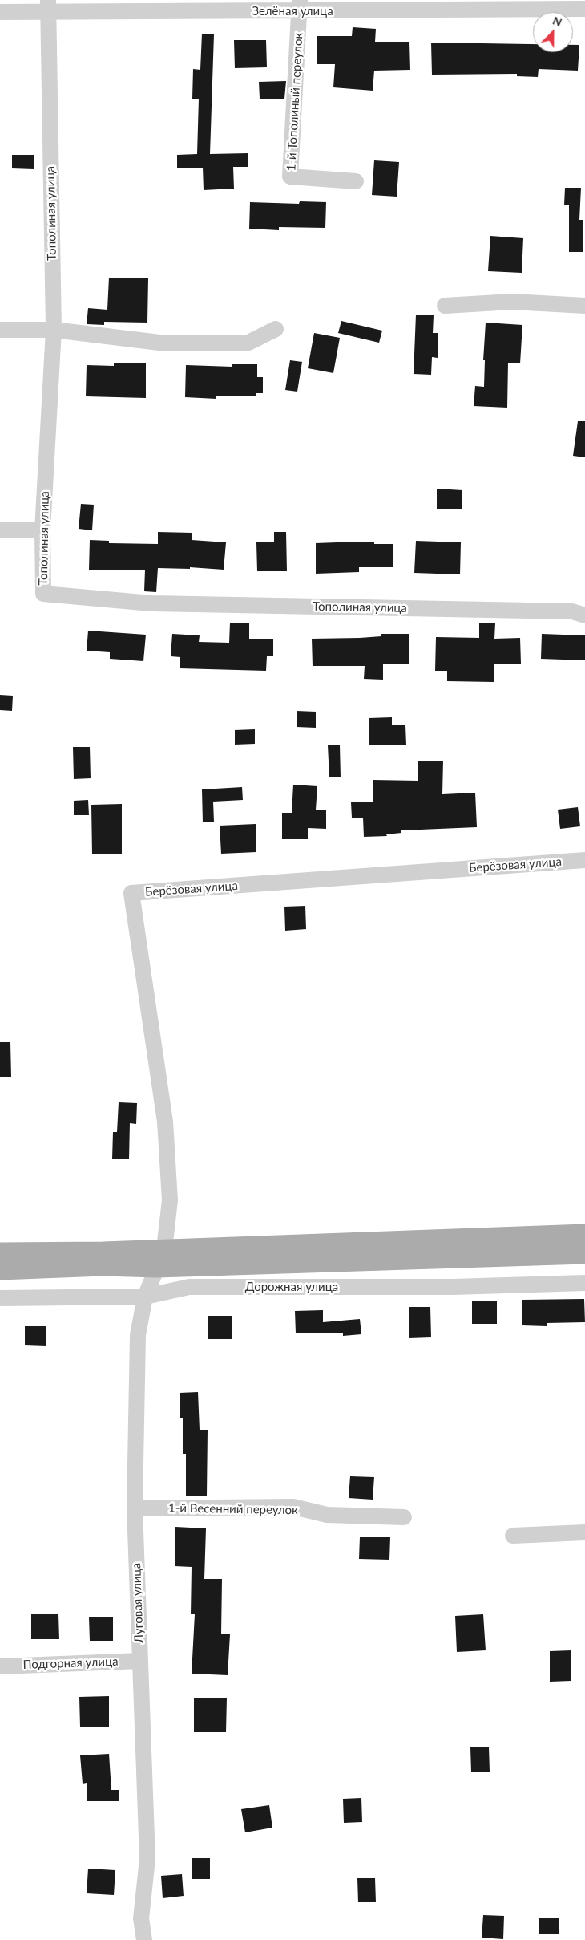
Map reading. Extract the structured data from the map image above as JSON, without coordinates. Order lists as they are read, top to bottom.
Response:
{
  "streets": {
    "main road": ["Дорожная улица"],
    "street": [
      "Зелёная улица",
      "1-й Тополиный переулок",
      "Тополиная улица",
      "Берёзовая улица",
      "1-й Весенний переулок",
      "Луговая улица",
      "Подгорная улица"
    ]
  },
  "crossings": [
    ["Зелёная улица", "1-й Тополиный переулок"],
    ["Зелёная улица", "Тополиная улица"],
    ["Дорожная улица", "Луговая улица"],
    ["1-й Весенний переулок", "Луговая улица"],
    ["Луговая улица", "Подгорная улица"]
  ],
  "north": "top right"
}
